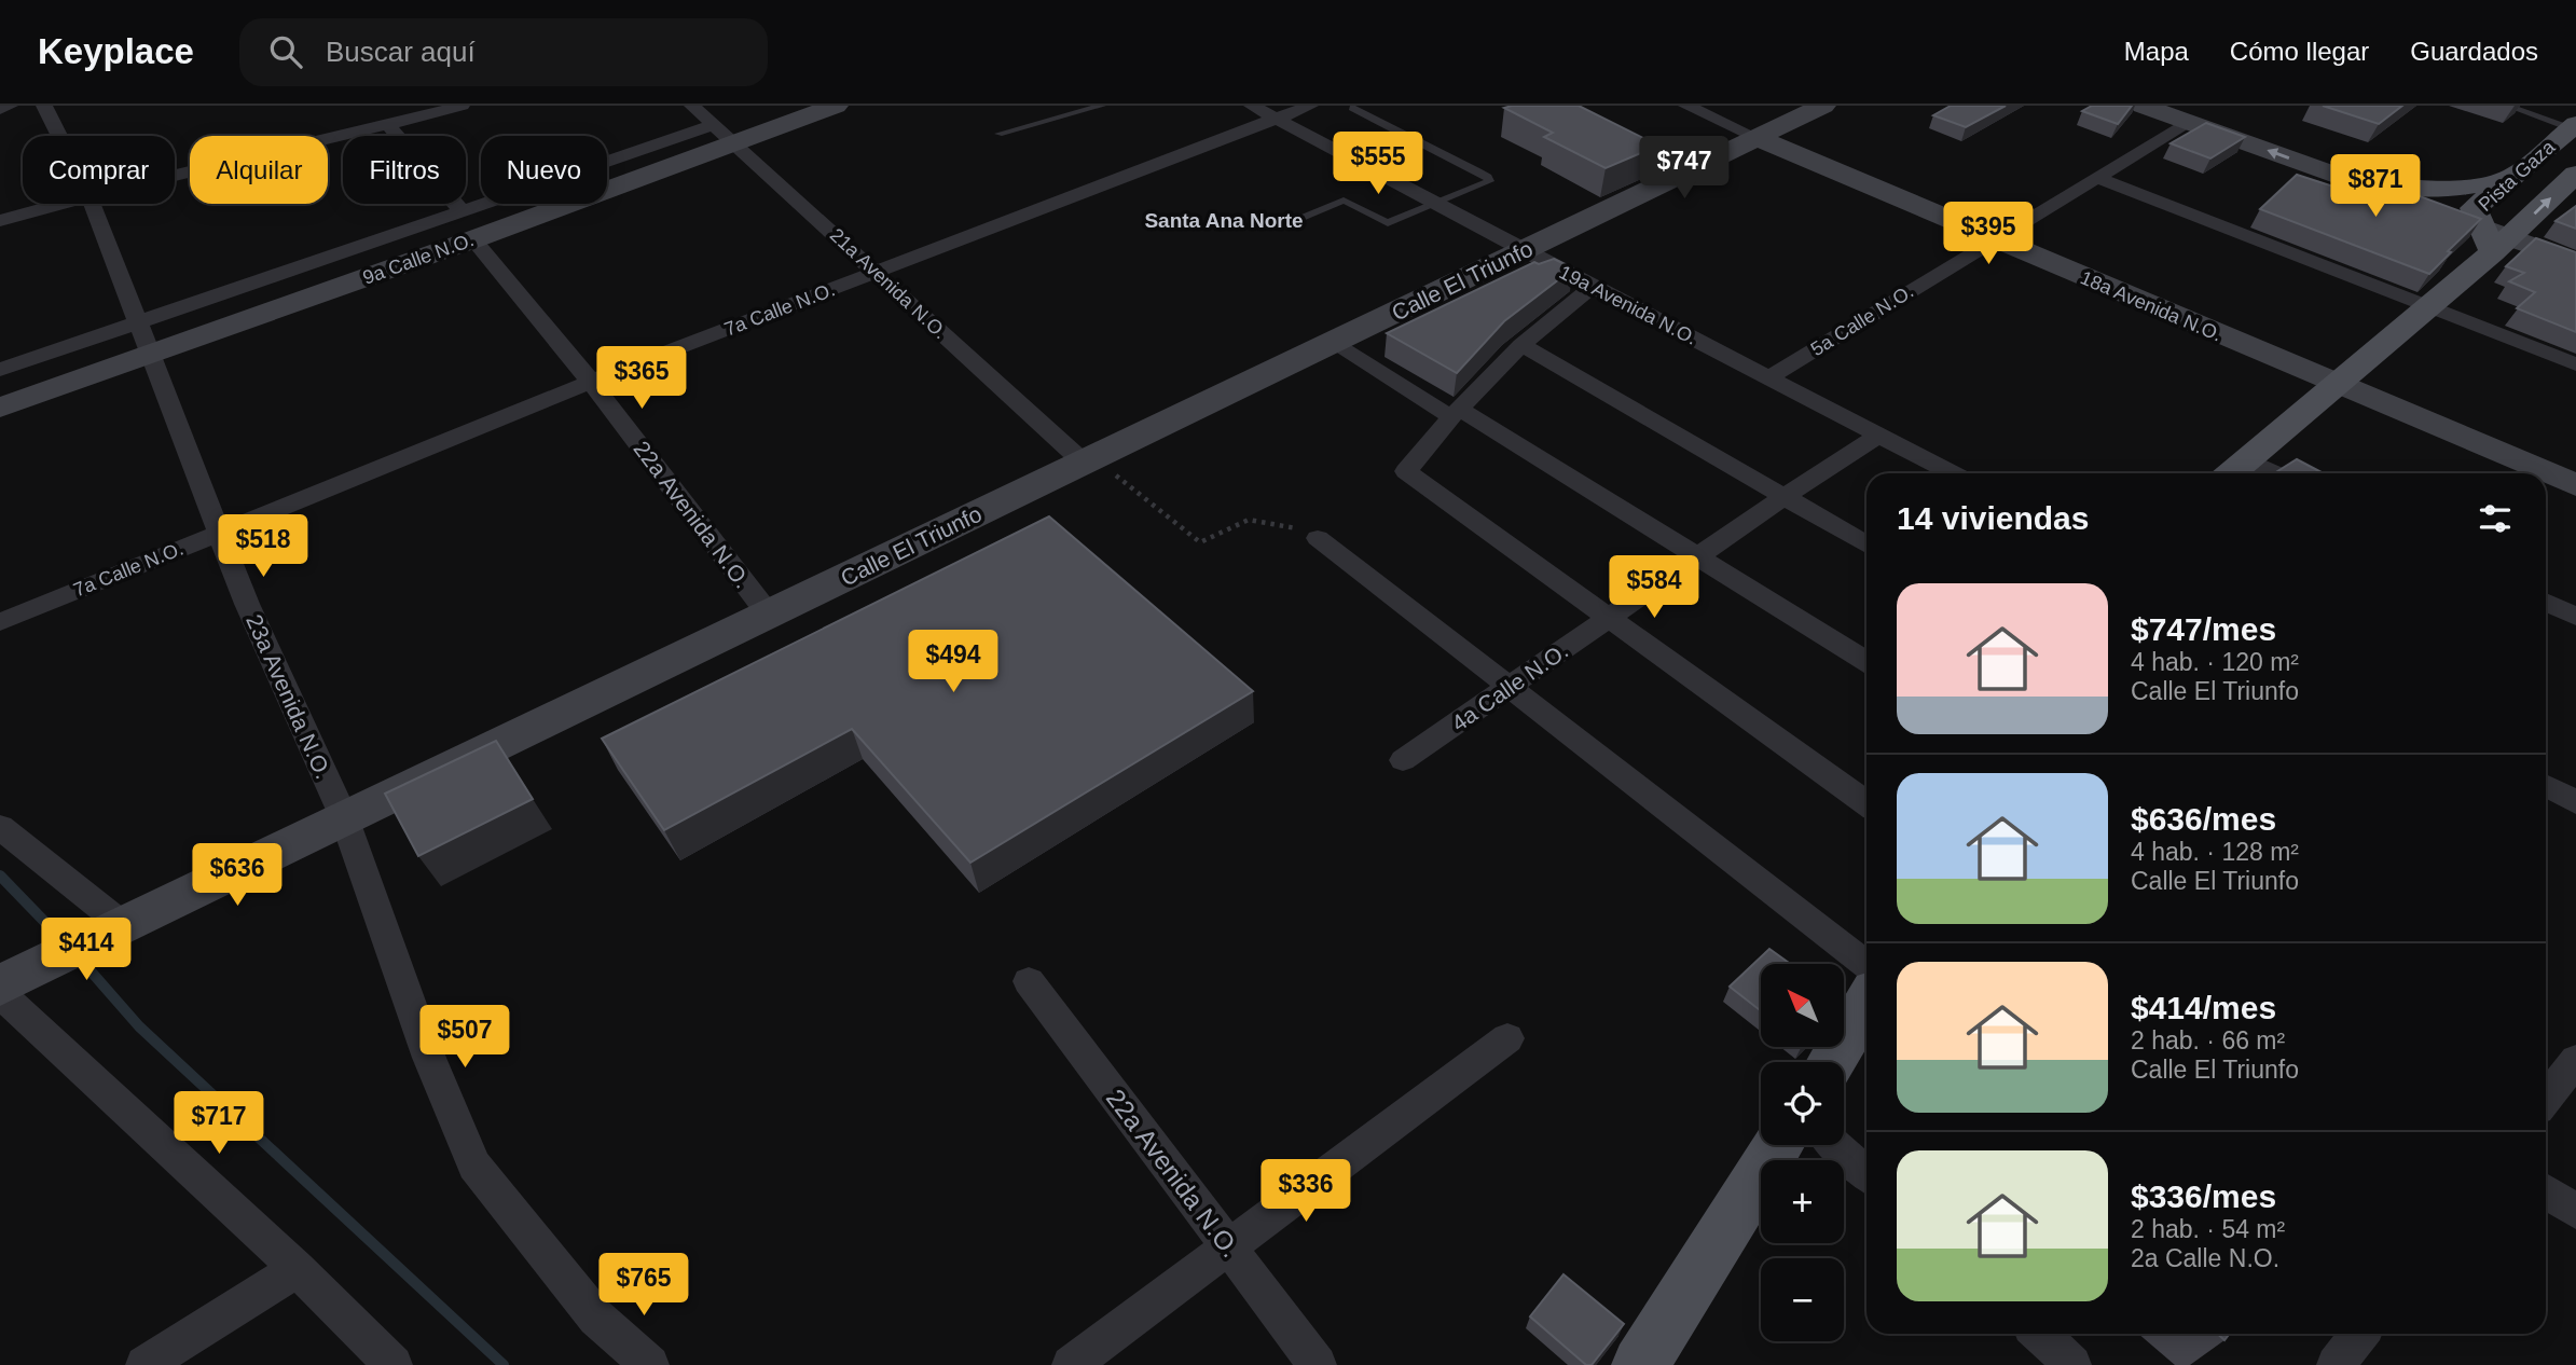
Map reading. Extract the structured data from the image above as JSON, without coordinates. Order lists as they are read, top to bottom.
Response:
{
  "streets": {
    "main road": ["Pista Gaza"],
    "street": [
      "9a Calle N.O.",
      "Calle El Triunfo",
      "21a Avenida N.O.",
      "19a Avenida N.O.",
      "18a Avenida N.O.",
      "7a Calle N.O.",
      "5a Calle N.O.",
      "22a Avenida N.O.",
      "4a Calle N.O.",
      "23a Avenida N.O."
    ]
  },
  "crossings": [
    ["9a Calle N.O.", "21a Avenida N.O."],
    ["9a Calle N.O.", "22a Avenida N.O."],
    ["9a Calle N.O.", "23a Avenida N.O."],
    ["Calle El Triunfo", "21a Avenida N.O."],
    ["Calle El Triunfo", "19a Avenida N.O."],
    ["Calle El Triunfo", "18a Avenida N.O."],
    ["Calle El Triunfo", "22a Avenida N.O."],
    ["Calle El Triunfo", "23a Avenida N.O."],
    ["21a Avenida N.O.", "7a Calle N.O."],
    ["19a Avenida N.O.", "7a Calle N.O."],
    ["19a Avenida N.O.", "5a Calle N.O."],
    ["19a Avenida N.O.", "4a Calle N.O."],
    ["18a Avenida N.O.", "5a Calle N.O."],
    ["7a Calle N.O.", "22a Avenida N.O."],
    ["7a Calle N.O.", "23a Avenida N.O."]
  ],
  "districts": ["Santa Ana Norte"],
  "north": "top left",
  "page": {
    "header": "Keyplace",
    "search": "Buscar aquí",
    "nav": ["Mapa", "Cómo llegar", "Guardados"],
    "price": [
      "$555",
      "$747",
      "$871",
      "$395",
      "$365",
      "$518",
      "$584",
      "$494",
      "$636",
      "$414",
      "$507",
      "$717",
      "$336",
      "$765"
    ],
    "chip": [
      "Comprar",
      "Alquilar",
      "Filtros",
      "Nuevo"
    ],
    "heading": "14 viviendas",
    "list": [
      {
        "name": "$747/mes",
        "note": "4 hab. · 120 m² · Calle El Triunfo"
      },
      {
        "name": "$636/mes",
        "note": "4 hab. · 128 m² · Calle El Triunfo"
      },
      {
        "name": "$414/mes",
        "note": "2 hab. · 66 m² · Calle El Triunfo"
      },
      {
        "name": "$336/mes",
        "note": "2 hab. · 54 m² · 2a Calle N.O."
      }
    ],
    "map_buttons": ["+", "−"]
  }
}
